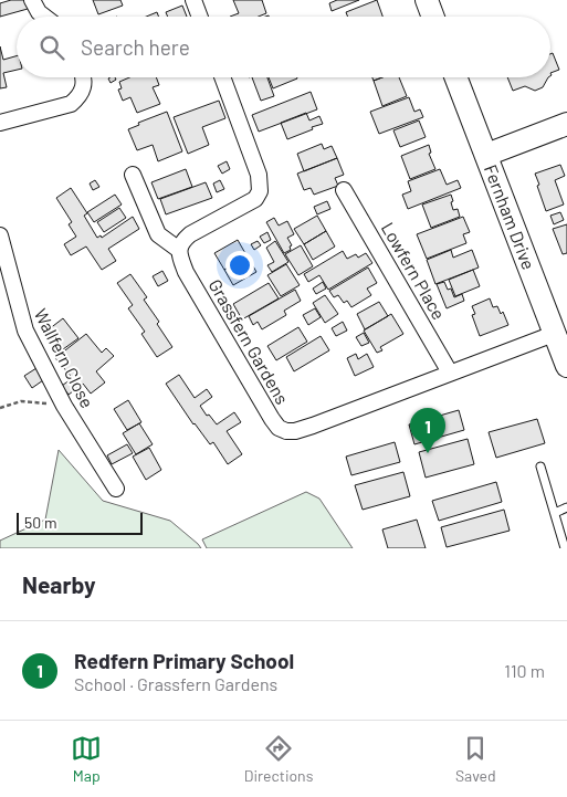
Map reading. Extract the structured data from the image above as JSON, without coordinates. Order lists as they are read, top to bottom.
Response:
{
  "streets": {
    "street": [
      "Fernham Drive",
      "Lowfern Place",
      "Grassfern Gardens",
      "Wallfern Close"
    ]
  },
  "crossings": [
    ["Fernham Drive", "Grassfern Gardens"],
    ["Lowfern Place", "Grassfern Gardens"]
  ],
  "scale_bar": "50 m",
  "page": {
    "search": "Search here",
    "pins": "1",
    "scale": "50 m",
    "heading": "Nearby",
    "list": [
      {
        "mark": "1",
        "name": "Redfern Primary School",
        "note": "School · Grassfern Gardens",
        "value": "110 m"
      }
    ],
    "nav": ["Map", "Directions", "Saved"]
  }
}
